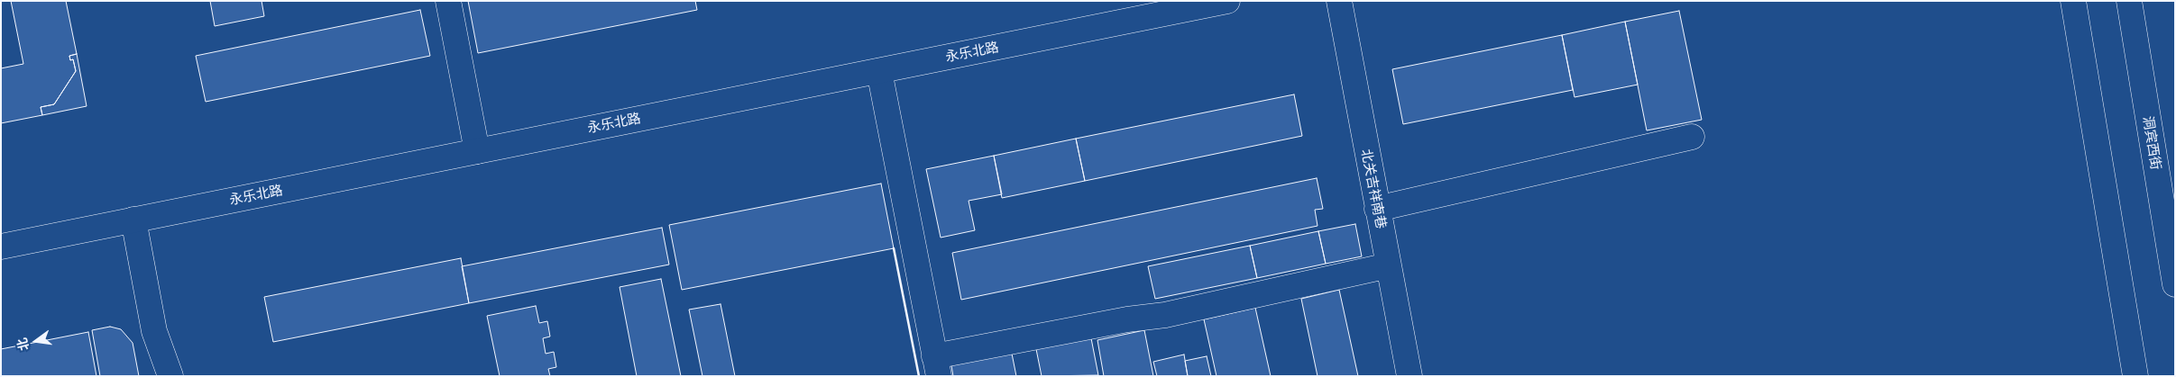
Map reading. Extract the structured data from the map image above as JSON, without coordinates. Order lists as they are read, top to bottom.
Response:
{
  "streets": {
    "main road": ["永乐北路", "洞宾西街", "北关吉祥南巷"]
  },
  "north": "left"
}
